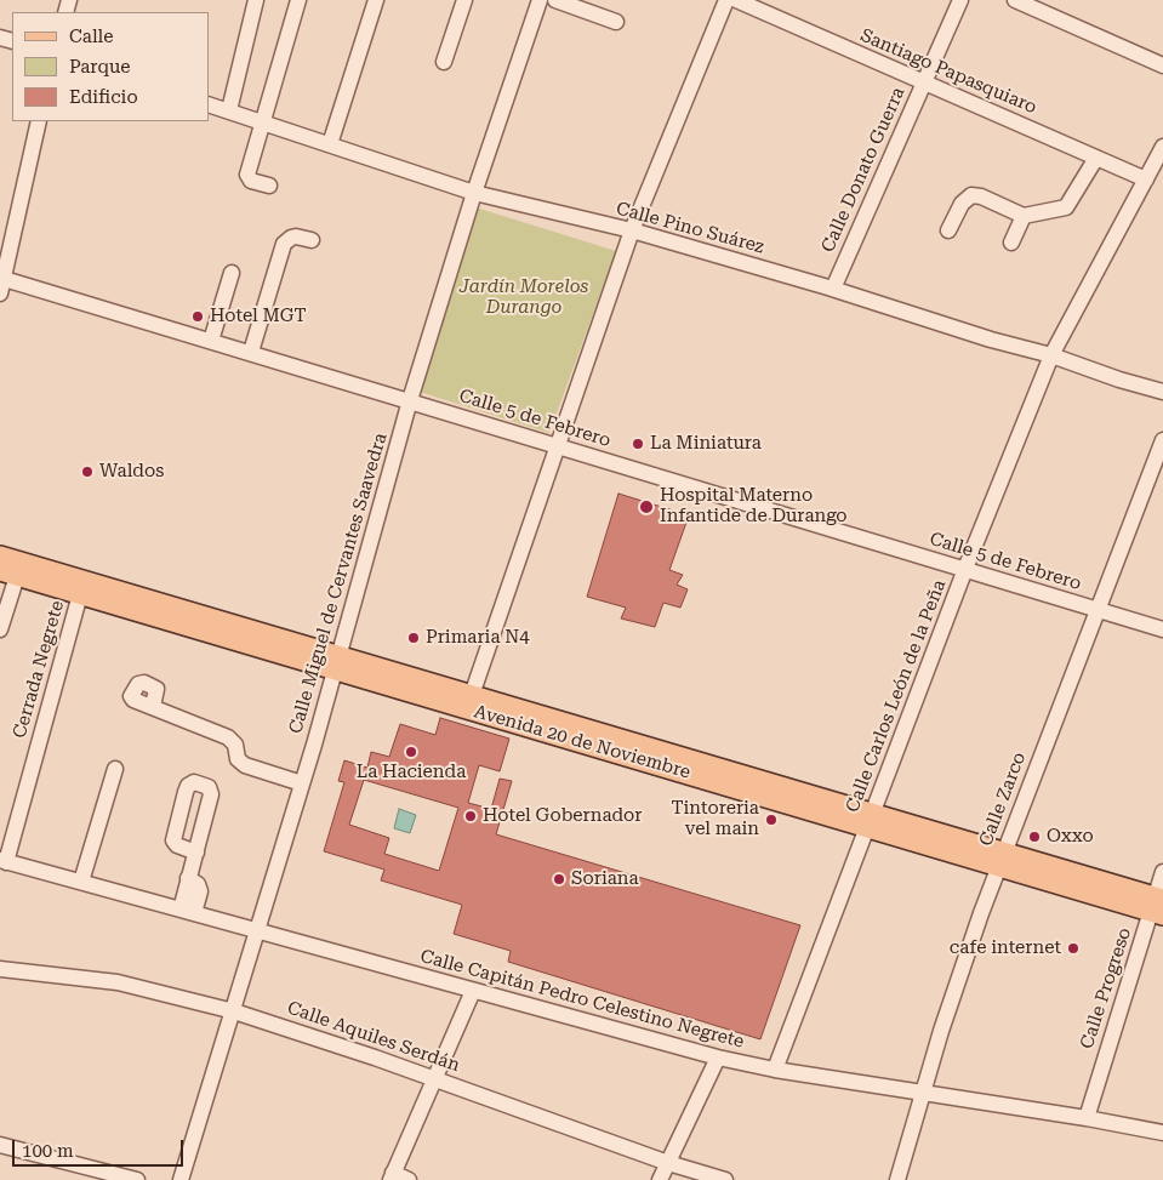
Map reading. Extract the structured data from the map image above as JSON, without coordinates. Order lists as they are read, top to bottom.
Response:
{
  "streets": {
    "main road": ["Avenida 20 de Noviembre"],
    "street": [
      "Santiago Papasquiaro",
      "Calle Donato Guerra",
      "Calle Pino Suárez",
      "Calle 5 de Febrero",
      "Calle Miguel de Cervantes Saavedra",
      "Cerrada Negrete",
      "Calle Carlos León de la Peña",
      "Calle Zarco",
      "Calle Progreso",
      "Calle Capitán Pedro Celestino Negrete",
      "Calle Aquiles Serdán"
    ]
  },
  "crossings": [
    ["Santiago Papasquiaro", "Calle Donato Guerra"],
    ["Santiago Papasquiaro", "Calle Carlos León de la Peña"],
    ["Calle Donato Guerra", "Calle Pino Suárez"],
    ["Calle Pino Suárez", "Calle Miguel de Cervantes Saavedra"],
    ["Calle Pino Suárez", "Calle Carlos León de la Peña"],
    ["Calle 5 de Febrero", "Calle Miguel de Cervantes Saavedra"],
    ["Calle 5 de Febrero", "Calle Carlos León de la Peña"],
    ["Calle 5 de Febrero", "Calle Zarco"],
    ["Calle Miguel de Cervantes Saavedra", "Avenida 20 de Noviembre"],
    ["Calle Miguel de Cervantes Saavedra", "Calle Capitán Pedro Celestino Negrete"],
    ["Calle Miguel de Cervantes Saavedra", "Calle Aquiles Serdán"],
    ["Cerrada Negrete", "Avenida 20 de Noviembre"],
    ["Cerrada Negrete", "Calle Capitán Pedro Celestino Negrete"],
    ["Calle Carlos León de la Peña", "Avenida 20 de Noviembre"],
    ["Calle Carlos León de la Peña", "Calle Capitán Pedro Celestino Negrete"],
    ["Avenida 20 de Noviembre", "Calle Zarco"],
    ["Avenida 20 de Noviembre", "Calle Progreso"],
    ["Calle Zarco", "Calle Capitán Pedro Celestino Negrete"],
    ["Calle Progreso", "Calle Capitán Pedro Celestino Negrete"]
  ],
  "parks": ["Jardín Morelos Durango"],
  "places": [
    "Hotel MGT",
    "La Miniatura",
    "Waldos",
    "Hospital Materno Infantide de Durango",
    "Primaria N4",
    "La Hacienda",
    "Hotel Gobernador",
    "Tintoreria vel main",
    "Oxxo",
    "Soriana",
    "cafe internet"
  ],
  "legend": ["Calle", "Parque", "Edificio"],
  "scale_bar": "100 m"
}
